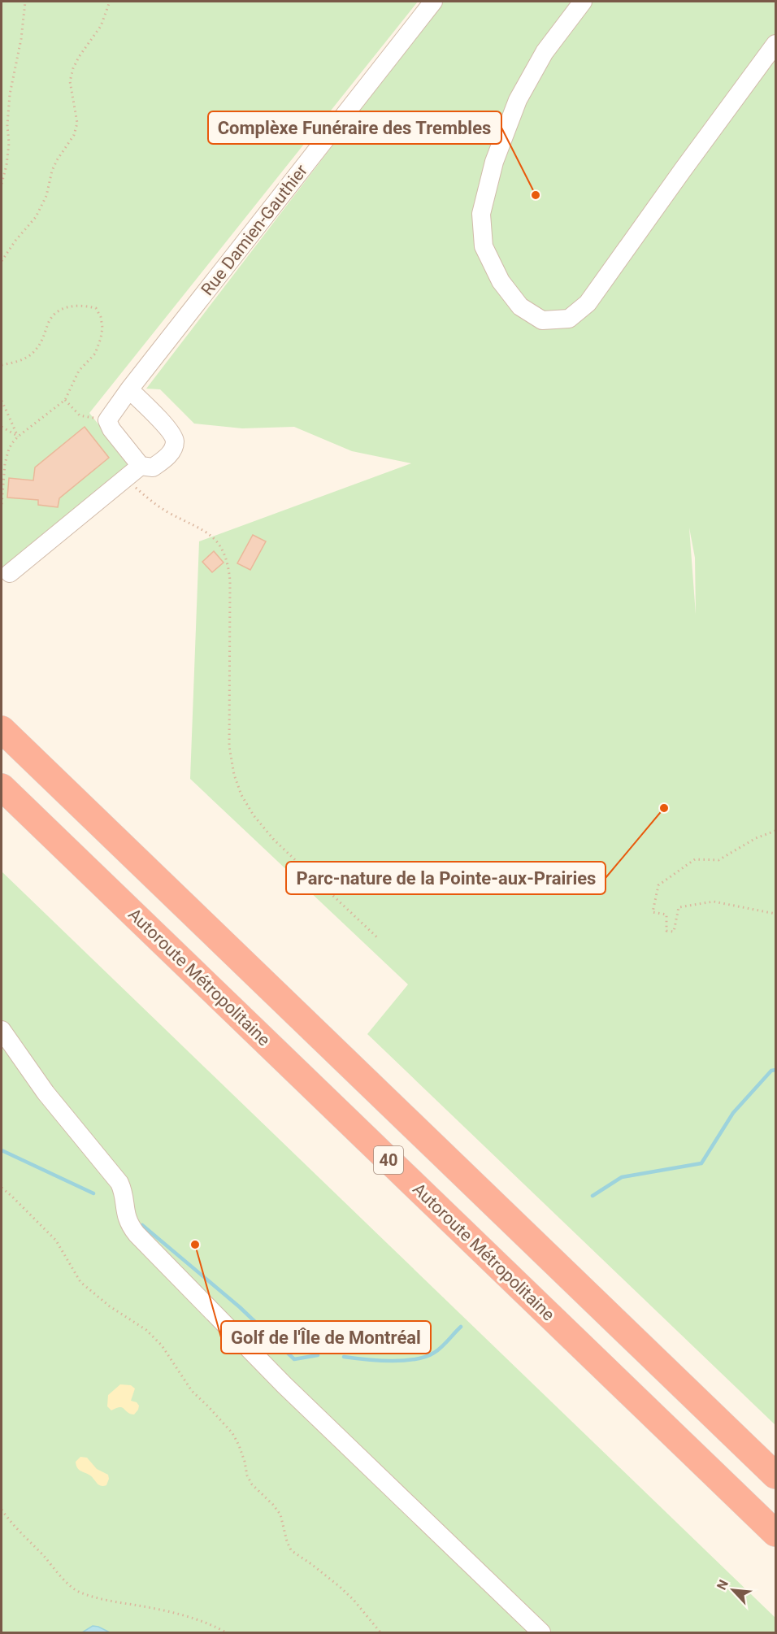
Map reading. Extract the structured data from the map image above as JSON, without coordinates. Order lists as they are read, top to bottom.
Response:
{
  "streets": {
    "highway": ["Autoroute Métropolitaine", "40"],
    "street": ["Rue Damien-Gauthier"]
  },
  "places": ["Complèxe Funéraire des Trembles", "Parc-nature de la Pointe-aux-Prairies", "Golf de l'Île de Montréal"],
  "north": "top left"
}
